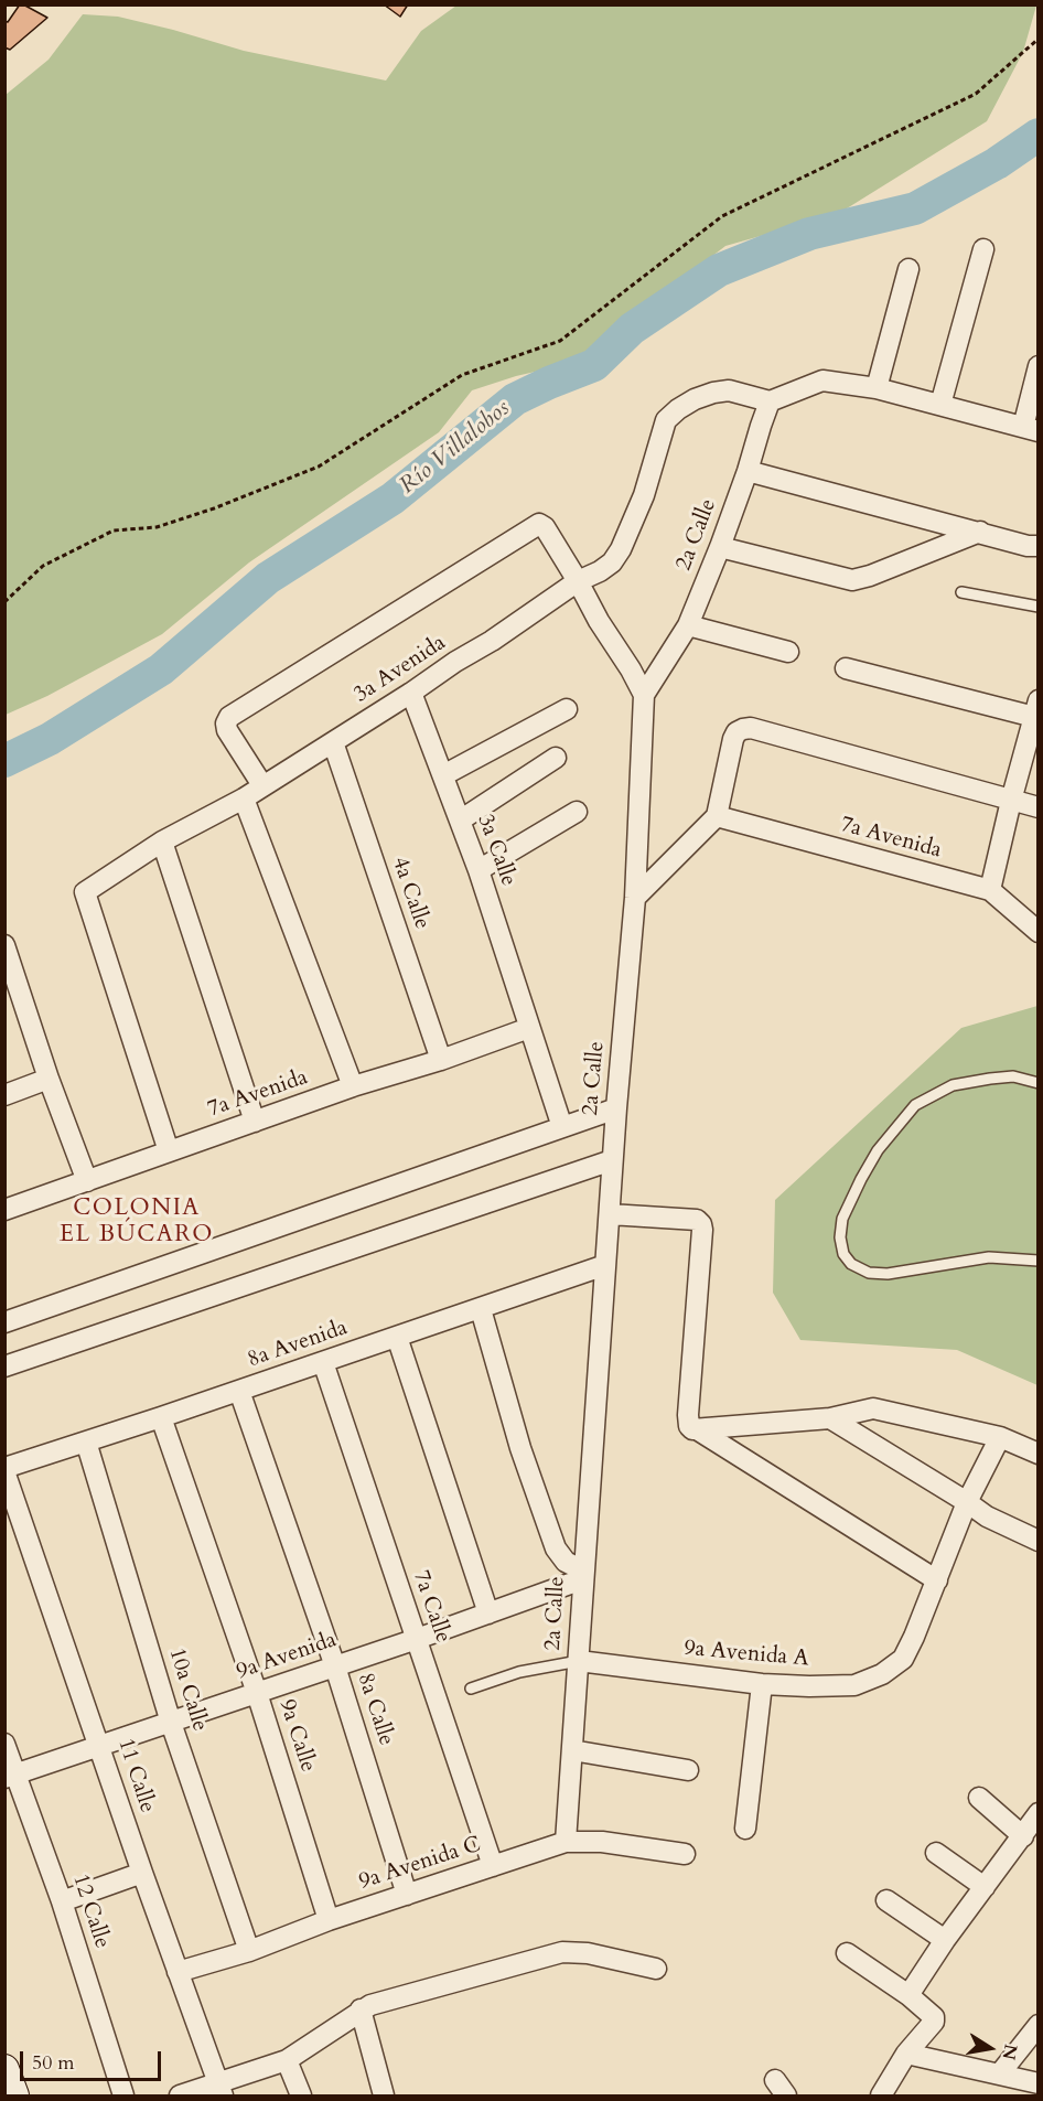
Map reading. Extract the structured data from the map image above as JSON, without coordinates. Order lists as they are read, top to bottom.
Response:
{
  "streets": {
    "street": [
      "2a Calle",
      "3a Avenida",
      "7a Avenida",
      "3a Calle",
      "4a Calle",
      "8a Avenida",
      "7a Calle",
      "9a Avenida A",
      "9a Avenida",
      "10a Calle",
      "8a Calle",
      "9a Calle",
      "11 Calle",
      "9a Avenida C",
      "12 Calle"
    ]
  },
  "crossings": [
    ["2a Calle", "3a Avenida"],
    ["2a Calle", "8a Avenida"],
    ["2a Calle", "9a Avenida A"],
    ["2a Calle", "9a Avenida"],
    ["2a Calle", "9a Avenida C"],
    ["3a Avenida", "7a Avenida"],
    ["3a Avenida", "3a Calle"],
    ["3a Avenida", "4a Calle"],
    ["7a Avenida", "3a Calle"],
    ["7a Avenida", "4a Calle"],
    ["8a Avenida", "7a Calle"],
    ["8a Avenida", "10a Calle"],
    ["8a Avenida", "8a Calle"],
    ["8a Avenida", "9a Calle"],
    ["8a Avenida", "11 Calle"],
    ["7a Calle", "9a Avenida"],
    ["7a Calle", "9a Avenida C"],
    ["9a Avenida", "10a Calle"],
    ["9a Avenida", "8a Calle"],
    ["9a Avenida", "9a Calle"],
    ["9a Avenida", "11 Calle"],
    ["9a Avenida", "12 Calle"],
    ["10a Calle", "9a Avenida C"],
    ["8a Calle", "9a Avenida C"],
    ["9a Calle", "9a Avenida C"],
    ["11 Calle", "9a Avenida C"]
  ],
  "districts": ["COLONIA EL BÚCARO"],
  "water": ["Río Villalobos"],
  "scale_bar": "50 m",
  "north": "right"
}
